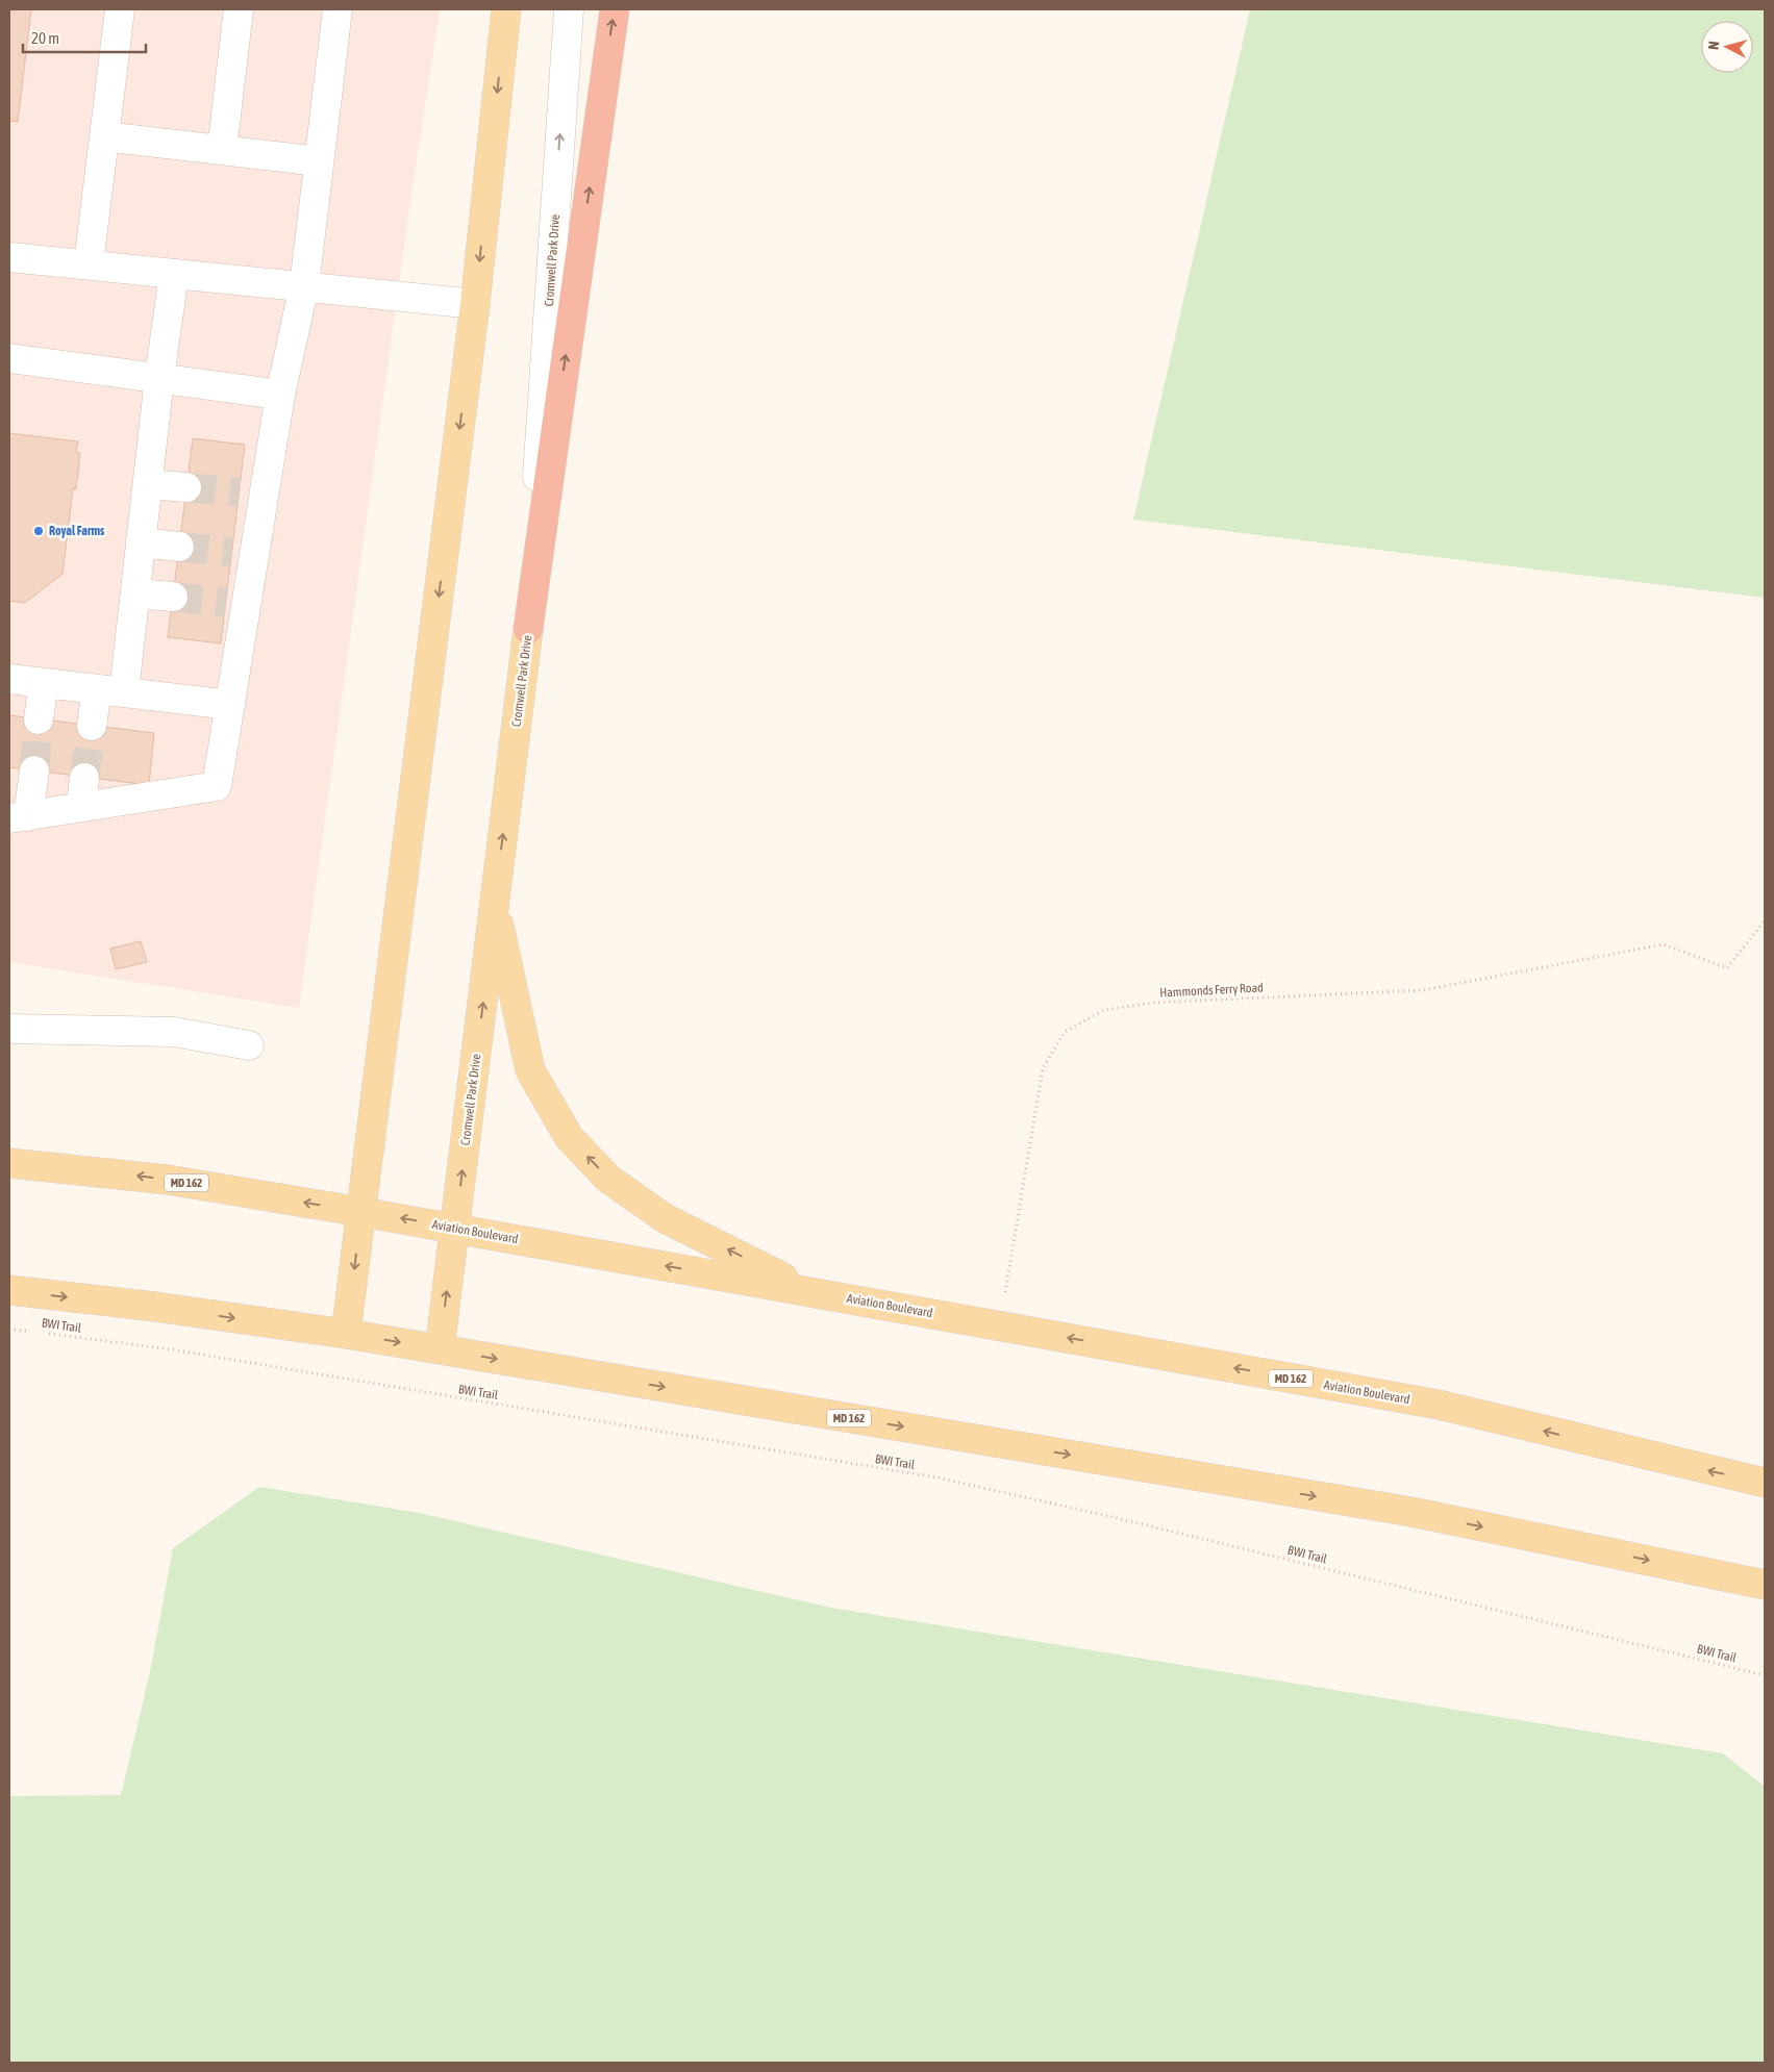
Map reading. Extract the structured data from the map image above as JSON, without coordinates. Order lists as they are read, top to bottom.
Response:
{
  "streets": {
    "main road": ["Cromwell Park Drive", "MD 162", "Aviation Boulevard"],
    "path": ["Hammonds Ferry Road", "BWI Trail"]
  },
  "crossings": [
    ["Cromwell Park Drive", "MD 162"],
    ["Cromwell Park Drive", "Aviation Boulevard"],
    ["Hammonds Ferry Road", "Aviation Boulevard"]
  ],
  "one_way": ["Cromwell Park Drive"],
  "places": ["Royal Farms"],
  "scale_bar": "20 m",
  "north": "left"
}
